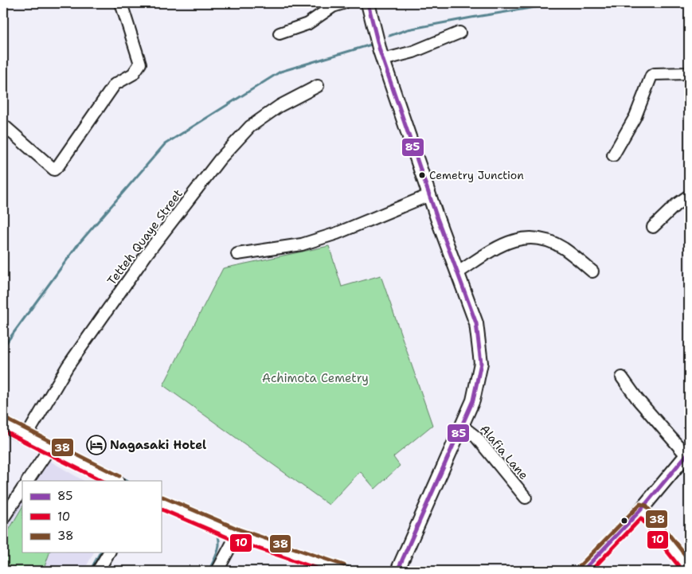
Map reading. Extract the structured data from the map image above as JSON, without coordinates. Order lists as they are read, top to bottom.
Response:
{
  "streets": {
    "street": ["Tetteh Quaye Street", "Alafia Lane"]
  },
  "parks": ["Achimota Cemetry"],
  "places": {
    "other": ["Cemetry Junction"],
    "hotel": ["Nagasaki Hotel"]
  },
  "lines": ["transit line 85", "transit line 38", "transit line 10"],
  "legend": ["85", "10", "38"]
}
